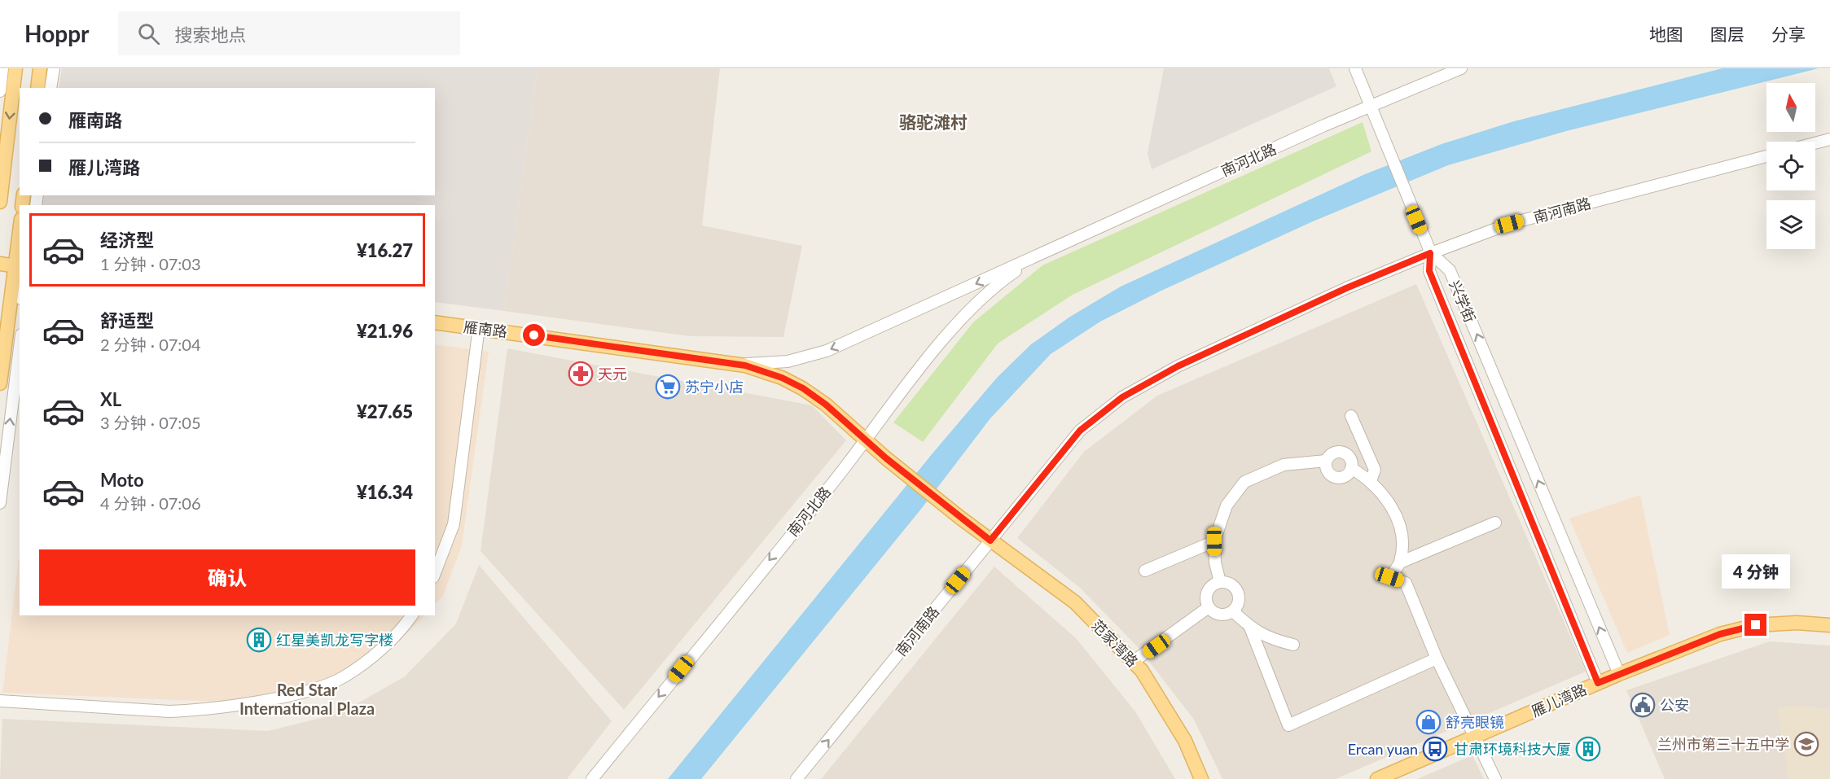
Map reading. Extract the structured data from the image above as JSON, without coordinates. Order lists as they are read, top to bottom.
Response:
{
  "streets": {
    "main road": ["雁南路", "范家湾路", "雁儿湾路"],
    "street": ["南河北路", "南河南路", "兴学街"]
  },
  "crossings": [
    ["南河北路", "雁南路"],
    ["南河南路", "兴学街"],
    ["南河南路", "范家湾路"],
    ["兴学街", "雁儿湾路"],
    ["雁南路", "范家湾路"]
  ],
  "districts": ["骆驼滩村", "Red Star International Plaza"],
  "places": {
    "pharmacy": ["天元"],
    "supermarket": ["苏宁小店"],
    "building": ["红星美凯龙写字楼", "甘肃环境科技大厦"],
    "public building": ["公安"],
    "shop": ["舒亮眼镜"],
    "school or university": ["兰州市第三十五中学"],
    "bus stop": ["Ercan yuan"]
  },
  "north": "top",
  "page": {
    "header": "Hoppr",
    "search": "搜索地点",
    "nav": ["地图", "图层", "分享"],
    "banner": ["雁南路", "雁儿湾路"],
    "list": [
      {
        "name": "经济型",
        "note": "1 分钟 · 07:03",
        "value": "¥16.27"
      },
      {
        "name": "舒适型",
        "note": "2 分钟 · 07:04",
        "value": "¥21.96"
      },
      {
        "name": "XL",
        "note": "3 分钟 · 07:05",
        "value": "¥27.65"
      },
      {
        "name": "Moto",
        "note": "4 分钟 · 07:06",
        "value": "¥16.34"
      }
    ],
    "buttons": "确认",
    "bubble": "4 分钟"
  }
}
